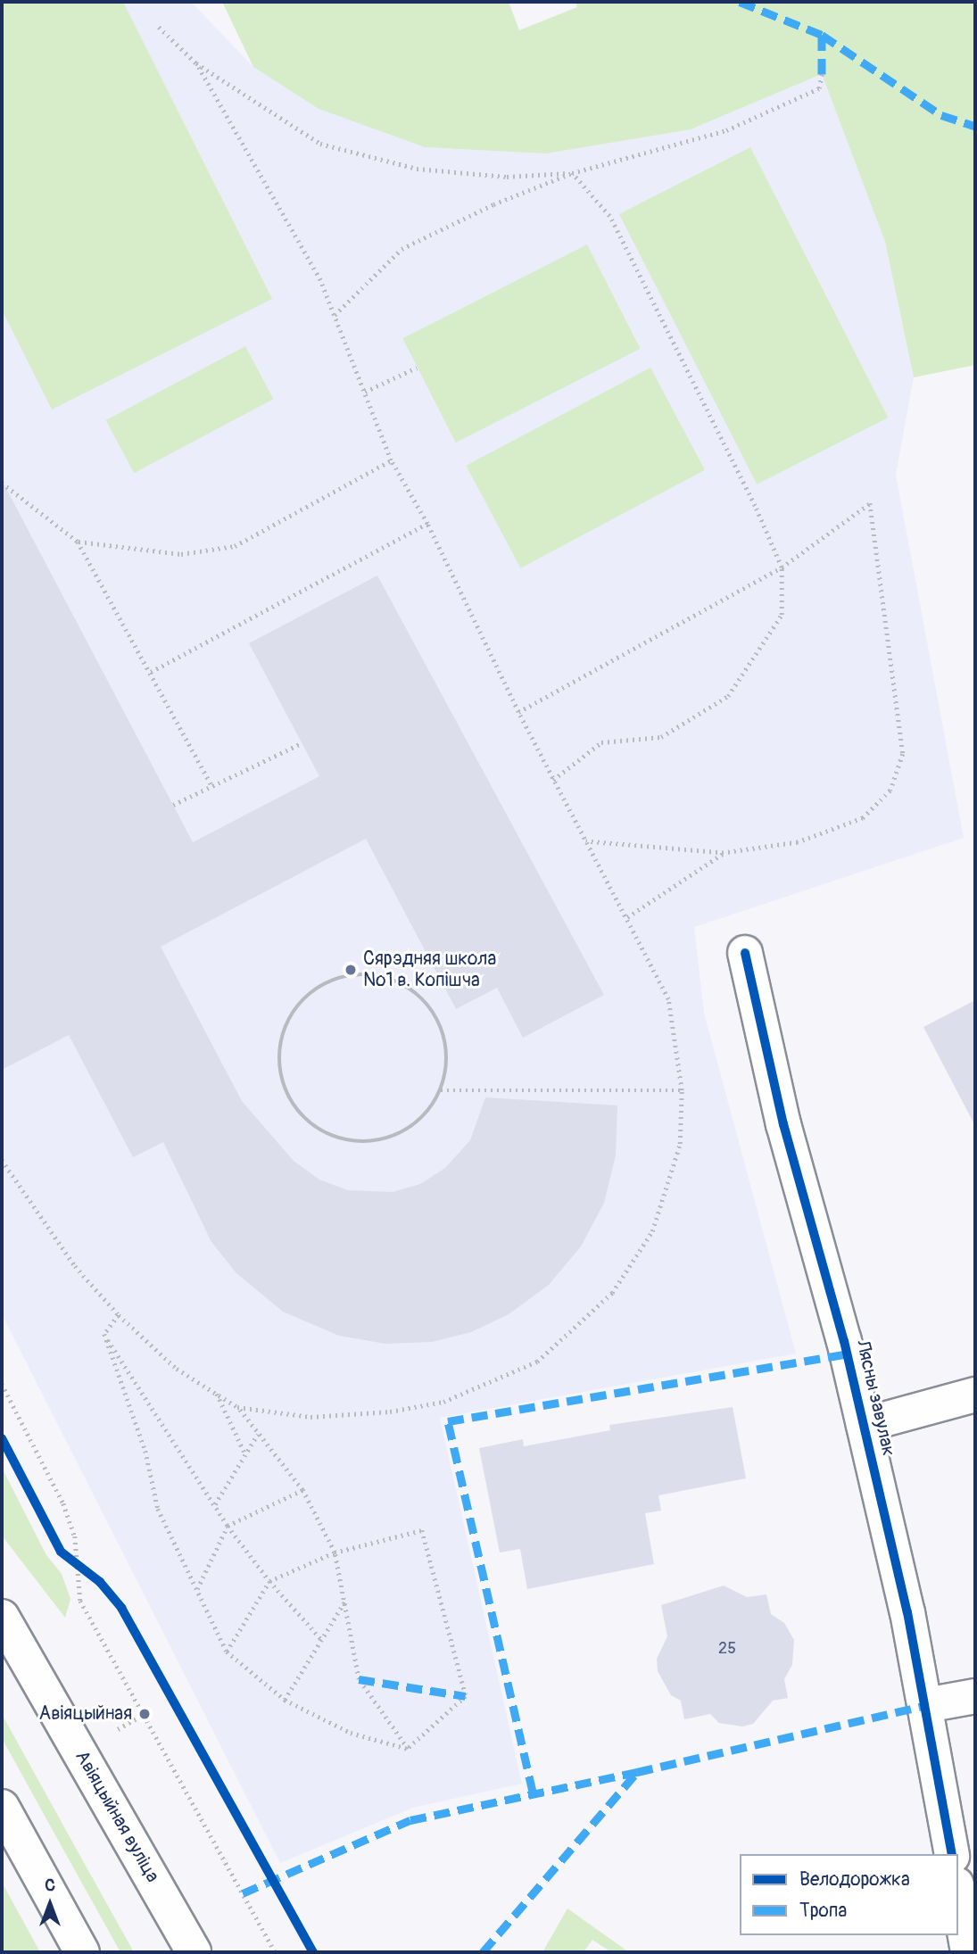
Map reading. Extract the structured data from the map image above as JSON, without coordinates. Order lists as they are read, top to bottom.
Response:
{
  "streets": {
    "street": ["Лясны завулак", "Авіяцыйная вуліца"]
  },
  "places": ["Сярэдняя школа №1 в. Копішча", "Авіяцыйная"],
  "house_numbers": ["25"],
  "legend": ["Велодорожка", "Тропа"],
  "north": "top"
}
